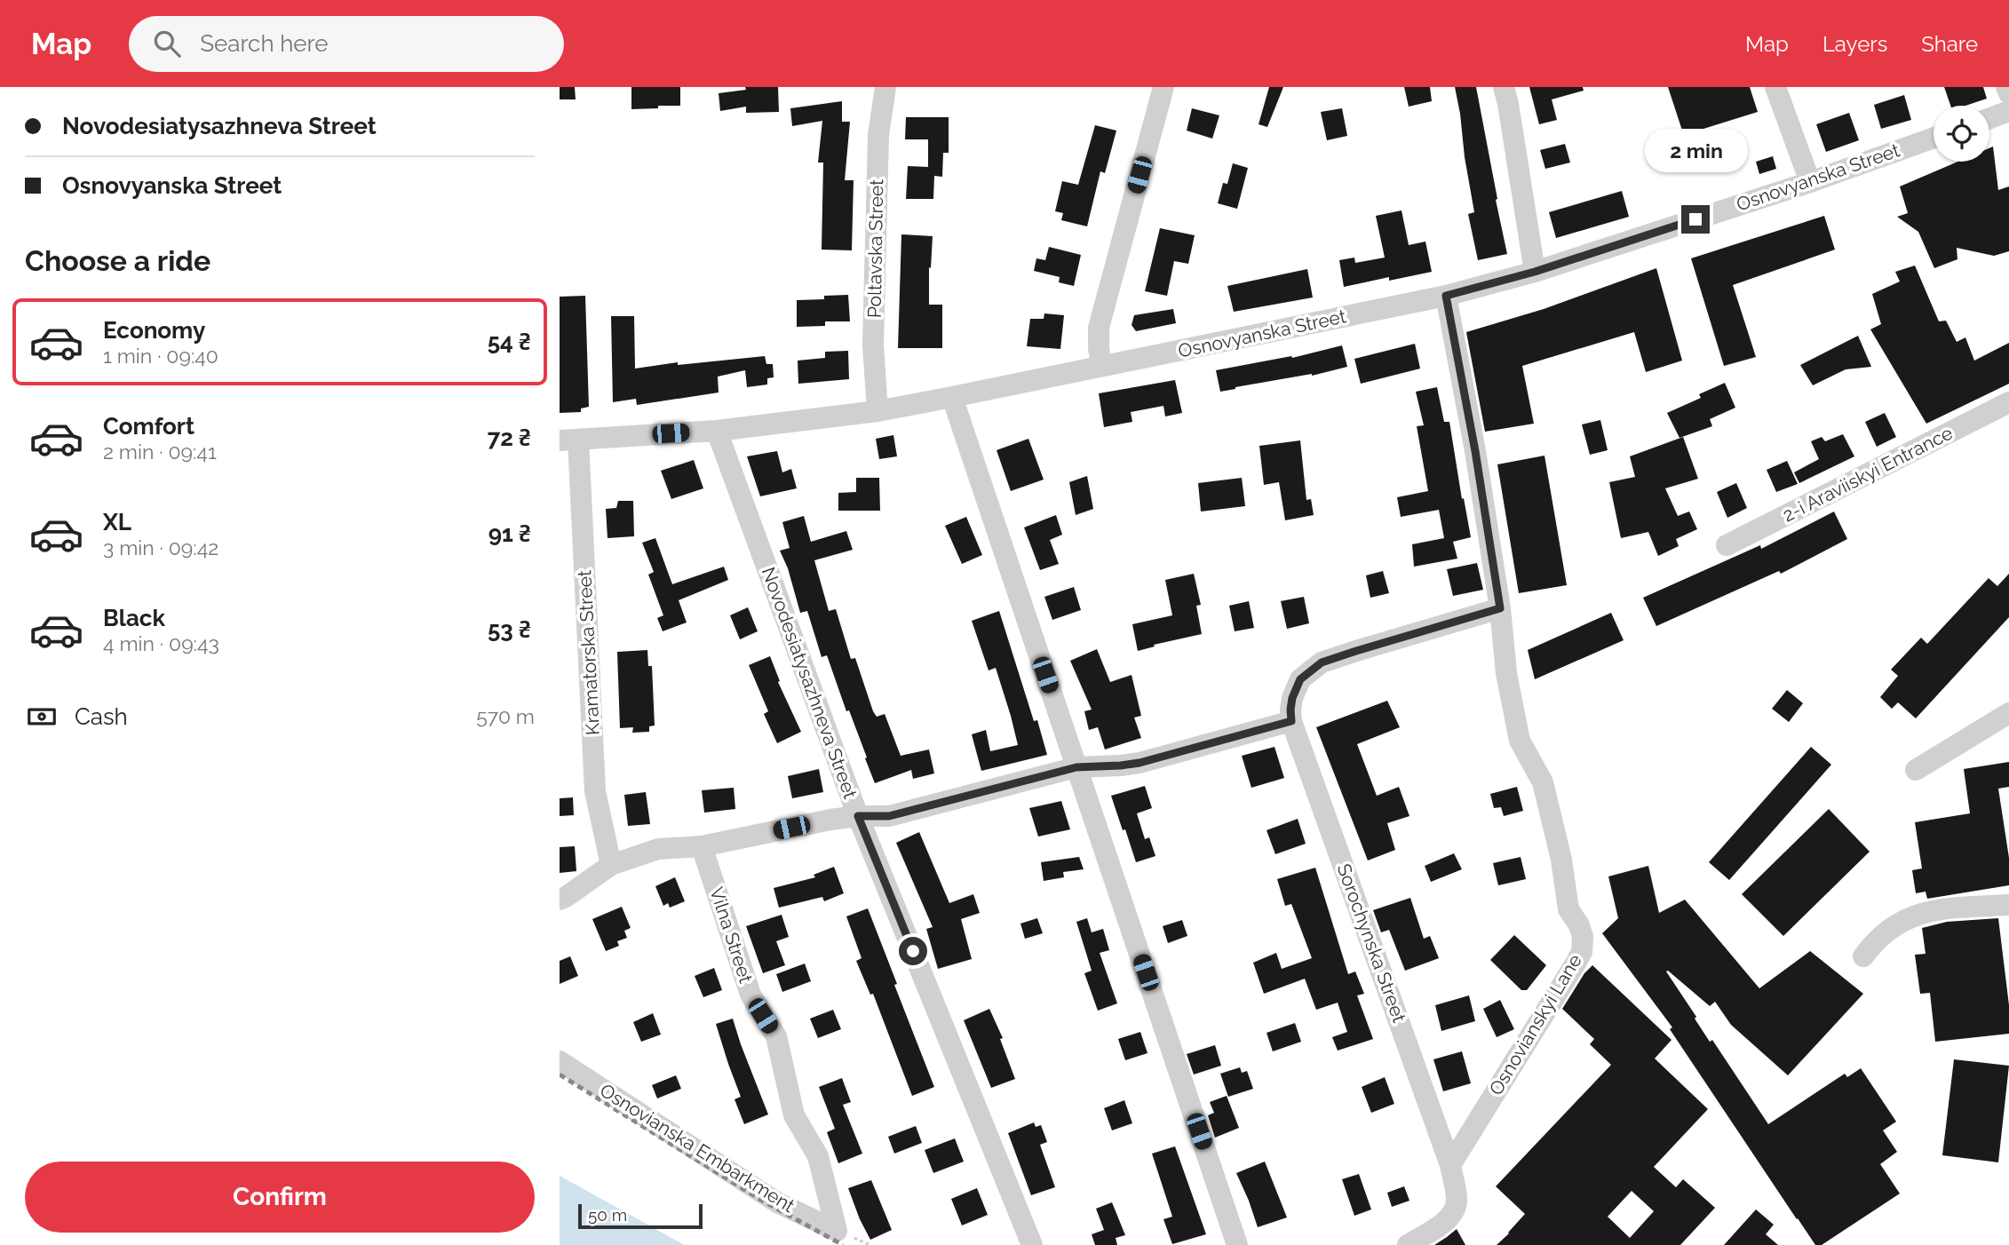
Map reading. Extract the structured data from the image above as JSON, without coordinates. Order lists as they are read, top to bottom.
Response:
{
  "streets": {
    "street": [
      "Osnovyanska Street",
      "Poltavska Street",
      "2-i Araviiskyi Entrance",
      "Kramatorska Street",
      "Novodesiatysazhneva Street",
      "Vilna Street",
      "Sorochynska Street",
      "Osnovianskyi Lane",
      "Osnovianska Embarkment"
    ]
  },
  "crossings": [
    ["Osnovyanska Street", "Poltavska Street"],
    ["Osnovyanska Street", "Kramatorska Street"],
    ["Osnovyanska Street", "Novodesiatysazhneva Street"],
    ["Osnovyanska Street", "Osnovianskyi Lane"],
    ["Vilna Street", "Osnovianska Embarkment"],
    ["Sorochynska Street", "Osnovianskyi Lane"]
  ],
  "scale_bar": "50 m",
  "page": {
    "header": "Map",
    "search": "Search here",
    "nav": ["Map", "Layers", "Share"],
    "banner": ["Novodesiatysazhneva Street", "Osnovyanska Street"],
    "bubble": "2 min",
    "heading": "Choose a ride",
    "list": [
      {
        "name": "Economy",
        "note": "1 min · 09:40",
        "value": "54 ₴"
      },
      {
        "name": "Comfort",
        "note": "2 min · 09:41",
        "value": "72 ₴"
      },
      {
        "name": "XL",
        "note": "3 min · 09:42",
        "value": "91 ₴"
      },
      {
        "name": "Black",
        "note": "4 min · 09:43",
        "value": "53 ₴"
      }
    ],
    "pay": ["Cash", "570 m"],
    "buttons": "Confirm",
    "scale": "50 m"
  }
}
